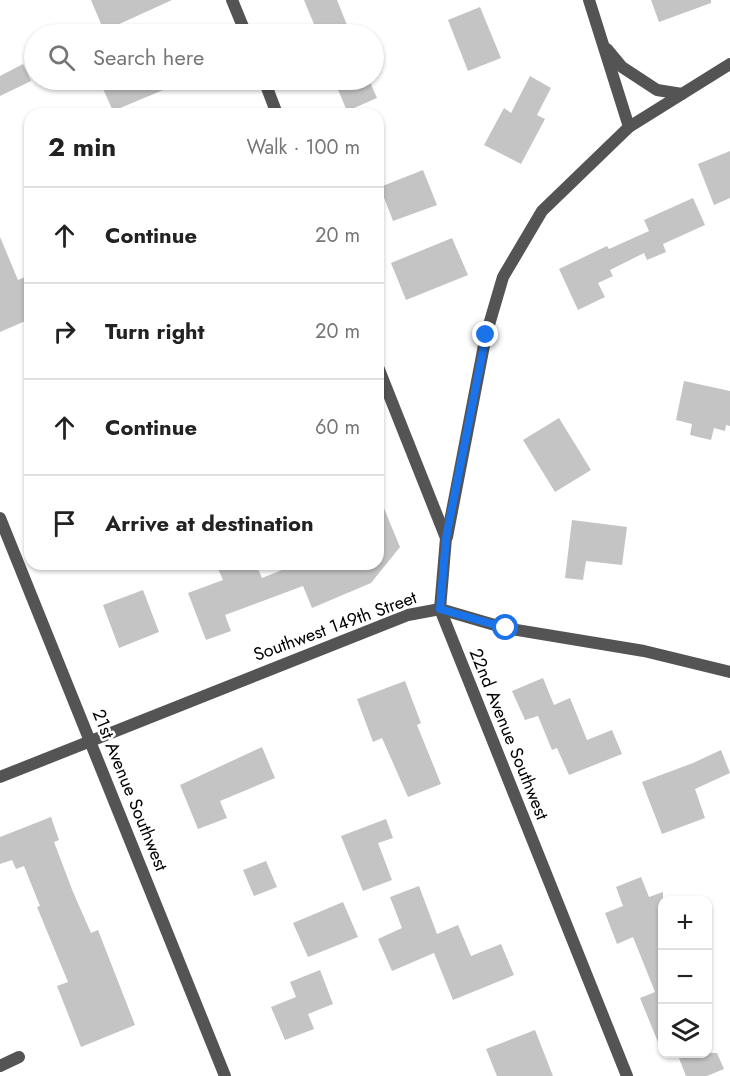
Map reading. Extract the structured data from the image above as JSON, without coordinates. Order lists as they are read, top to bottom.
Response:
{
  "streets": {
    "street": ["Southwest 149th Street", "22nd Avenue Southwest", "21st Avenue Southwest"]
  },
  "crossings": [
    ["Southwest 149th Street", "22nd Avenue Southwest"],
    ["Southwest 149th Street", "21st Avenue Southwest"]
  ],
  "page": {
    "search": "Search here",
    "heading": ["2 min", "Walk · 100 m"],
    "list": [
      ["Continue", "20 m"],
      ["Turn right", "20 m"],
      ["Continue", "60 m"],
      "Arrive at destination"
    ],
    "map_buttons": ["+", "−"]
  }
}
